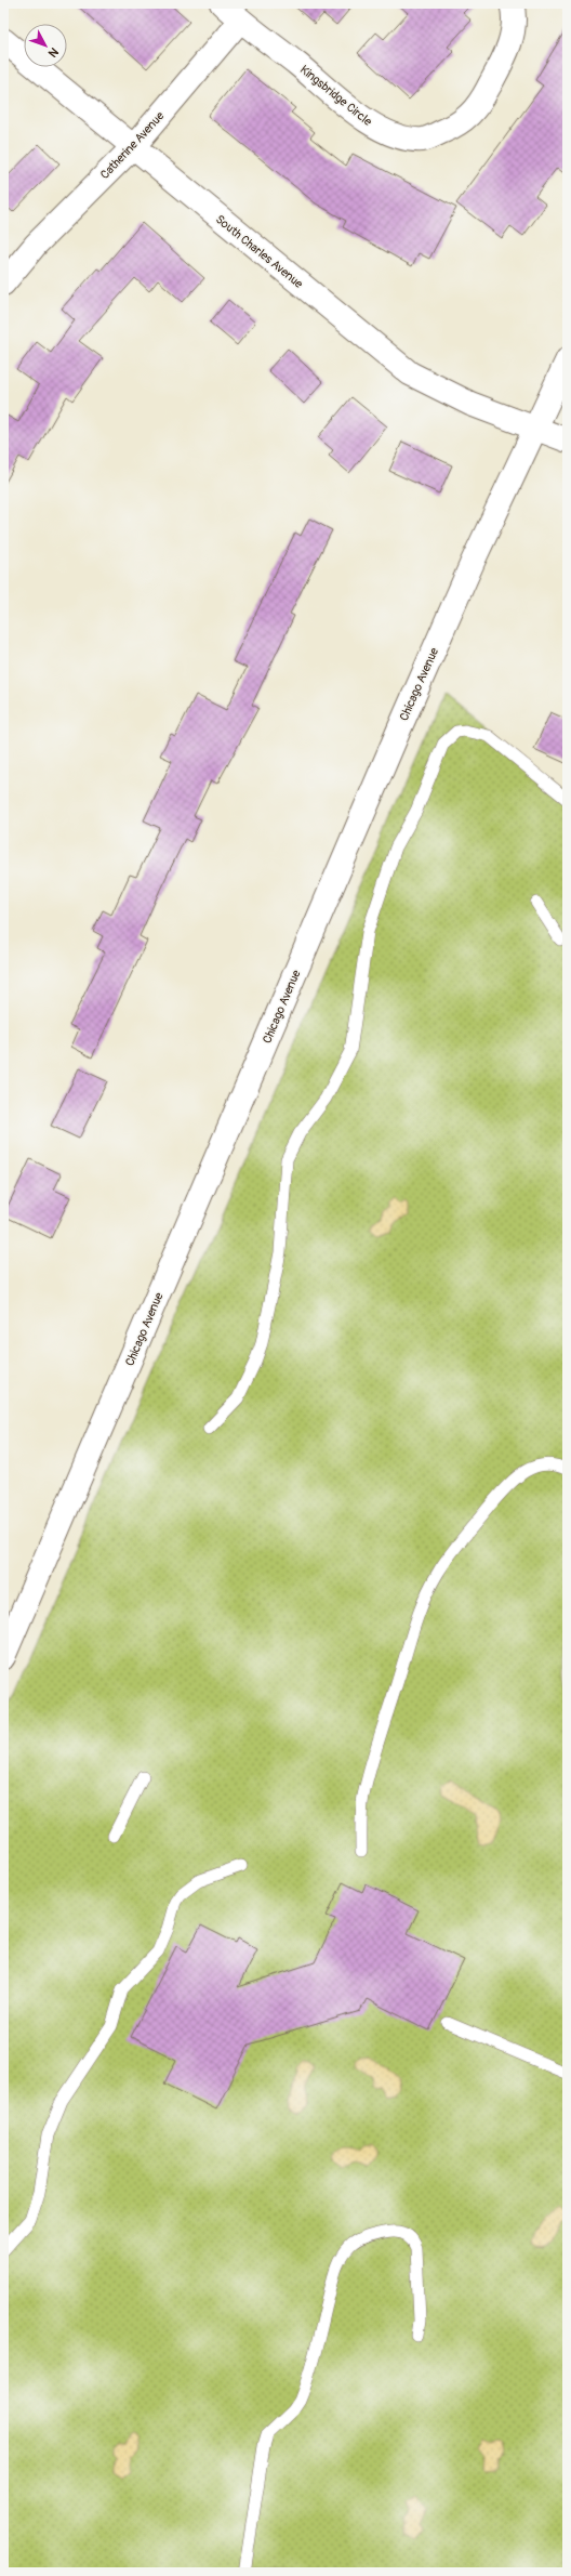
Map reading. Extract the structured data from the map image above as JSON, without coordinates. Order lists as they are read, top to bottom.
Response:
{
  "streets": {
    "street": [
      "Kingsbridge Circle",
      "Catherine Avenue",
      "South Charles Avenue",
      "Chicago Avenue"
    ]
  },
  "crossings": [
    ["Kingsbridge Circle", "Catherine Avenue"],
    ["Catherine Avenue", "South Charles Avenue"],
    ["South Charles Avenue", "Chicago Avenue"]
  ],
  "north": "bottom right"
}
